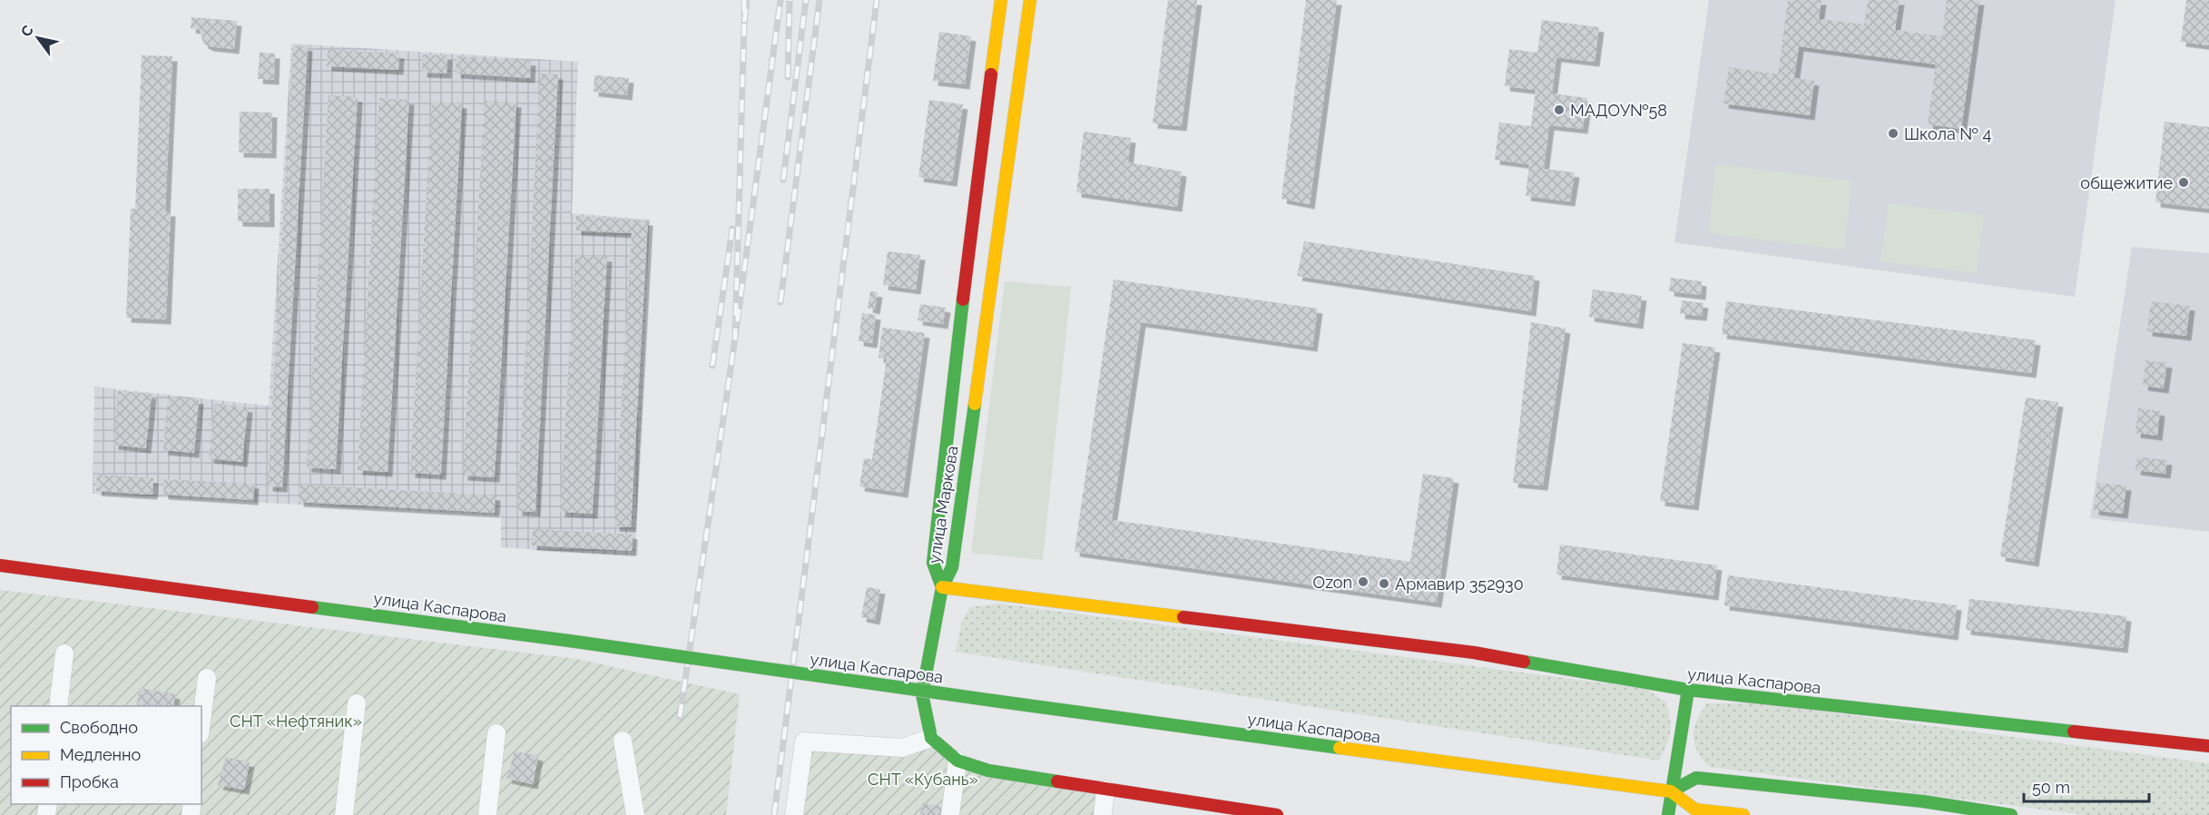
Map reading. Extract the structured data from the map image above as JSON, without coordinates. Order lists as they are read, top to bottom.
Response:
{
  "streets": {
    "main road": ["улица Маркова", "улица Каспарова"]
  },
  "crossings": [
    ["улица Маркова", "улица Каспарова"]
  ],
  "parks": ["СНТ «Нефтяник»", "СНТ «Кубань»"],
  "places": [
    "МАДОУ№58",
    "Школа № 4",
    "общежитие",
    "Ozon",
    "Армавир 352930"
  ],
  "legend": ["Свободно", "Медленно", "Пробка"],
  "scale_bar": "50 m",
  "north": "top left"
}
